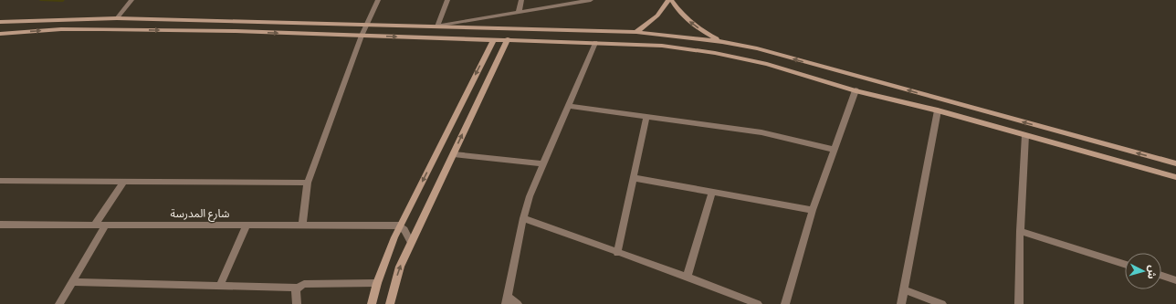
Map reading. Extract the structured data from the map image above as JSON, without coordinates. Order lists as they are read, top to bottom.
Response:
{
  "streets": {
    "street": ["شارع المدرسة"]
  },
  "north": "right"
}
